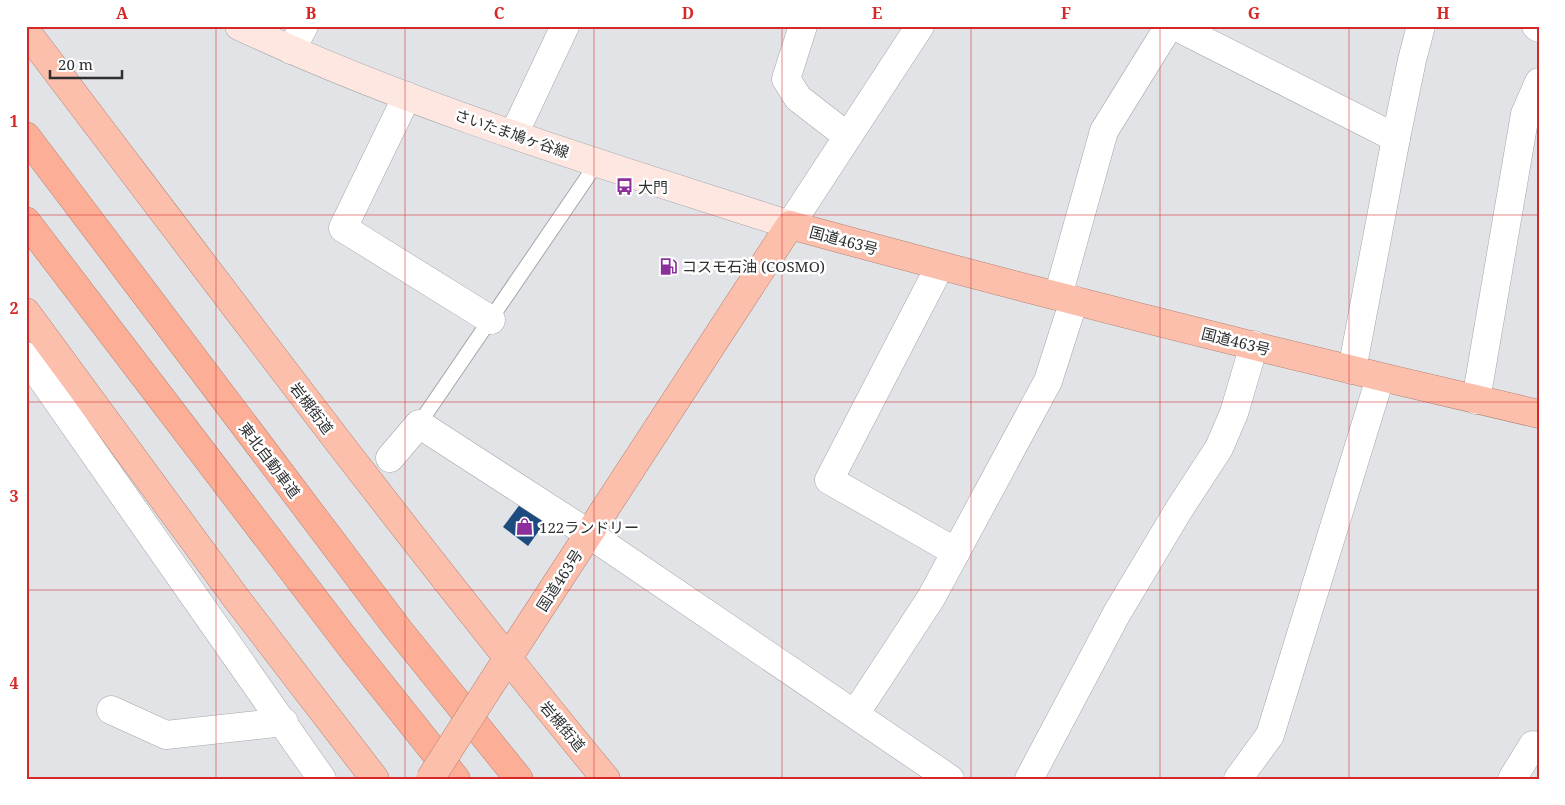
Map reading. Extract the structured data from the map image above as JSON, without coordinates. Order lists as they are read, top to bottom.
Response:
{
  "streets": {
    "highway": ["国道463号", "岩槻街道", "東北自動車道"],
    "main road": ["さいたま鳩ヶ谷線"]
  },
  "crossings": [
    ["さいたま鳩ヶ谷線", "国道463号"],
    ["国道463号", "岩槻街道"]
  ],
  "places": {
    "bus stop": ["大門"],
    "fuel station": ["コスモ石油 (COSMO)"],
    "shop": ["122ランドリー"]
  },
  "scale_bar": "20 m",
  "grid": {
    "columns": [
      "A",
      "B",
      "C",
      "D",
      "E",
      "F",
      "G",
      "H"
    ],
    "rows": [
      "1",
      "2",
      "3",
      "4"
    ]
  }
}
